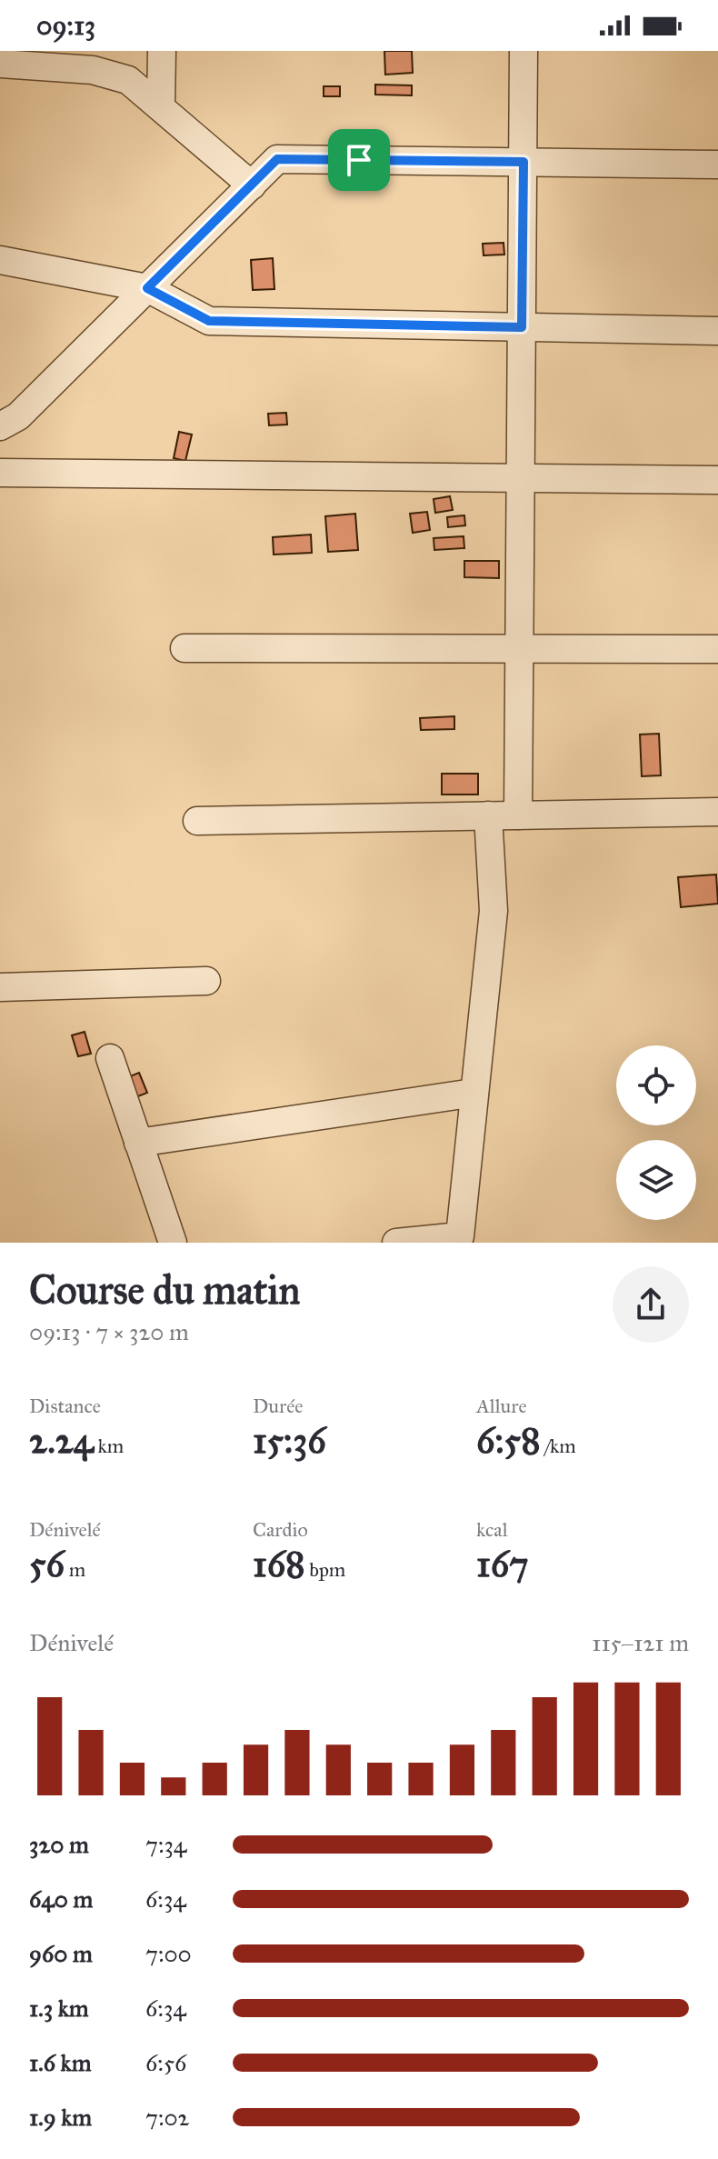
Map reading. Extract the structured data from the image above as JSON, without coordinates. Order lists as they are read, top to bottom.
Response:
{
  "page": {
    "status": "09:13",
    "heading": ["Course du matin", "09:13 · 7 × 320 m"],
    "stats": [
      ["Distance", "2.24 km"],
      ["Durée", "15:36"],
      ["Allure", "6:58 /km"],
      ["Dénivelé", "56 m"],
      ["Cardio", "168 bpm"],
      ["kcal", "167"]
    ],
    "chart": ["Dénivelé", "115–121 m"],
    "list": [
      {
        "name": "320 m",
        "note": "7:34"
      },
      {
        "name": "640 m",
        "note": "6:34"
      },
      {
        "name": "960 m",
        "note": "7:00"
      },
      {
        "name": "1.3 km",
        "note": "6:34"
      },
      {
        "name": "1.6 km",
        "note": "6:56"
      },
      {
        "name": "1.9 km",
        "note": "7:02"
      }
    ]
  }
}
